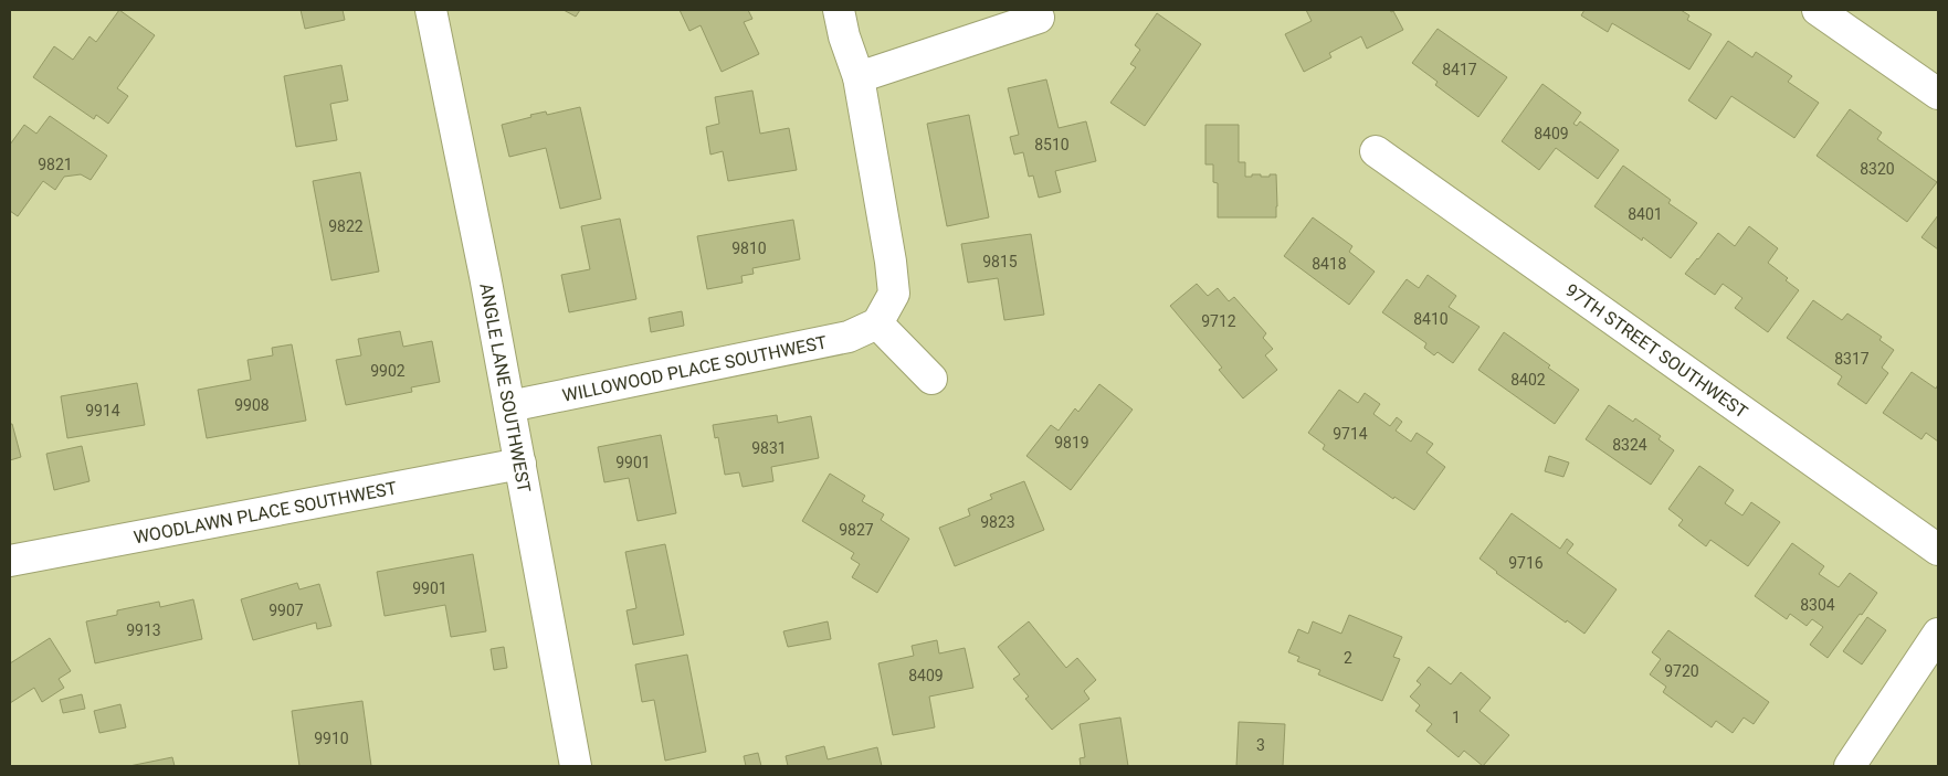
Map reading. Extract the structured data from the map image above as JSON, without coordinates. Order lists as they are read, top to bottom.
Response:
{
  "streets": {
    "street": [
      "97TH STREET SOUTHWEST",
      "WILLOWOOD PLACE SOUTHWEST",
      "ANGLE LANE SOUTHWEST",
      "WOODLAWN PLACE SOUTHWEST"
    ]
  },
  "crossings": [
    ["WILLOWOOD PLACE SOUTHWEST", "ANGLE LANE SOUTHWEST"],
    ["ANGLE LANE SOUTHWEST", "WOODLAWN PLACE SOUTHWEST"]
  ],
  "house_numbers": [
    "8417",
    "8409",
    "8510",
    "9821",
    "8320",
    "8401",
    "9822",
    "9810",
    "9815",
    "8418",
    "8410",
    "9712",
    "8317",
    "9902",
    "8402",
    "9908",
    "9914",
    "9714",
    "9819",
    "8324",
    "9831",
    "9901",
    "9823",
    "9827",
    "9716",
    "9901",
    "8304",
    "9907",
    "9913",
    "2",
    "9720",
    "8409",
    "1",
    "9910",
    "3"
  ]
}
